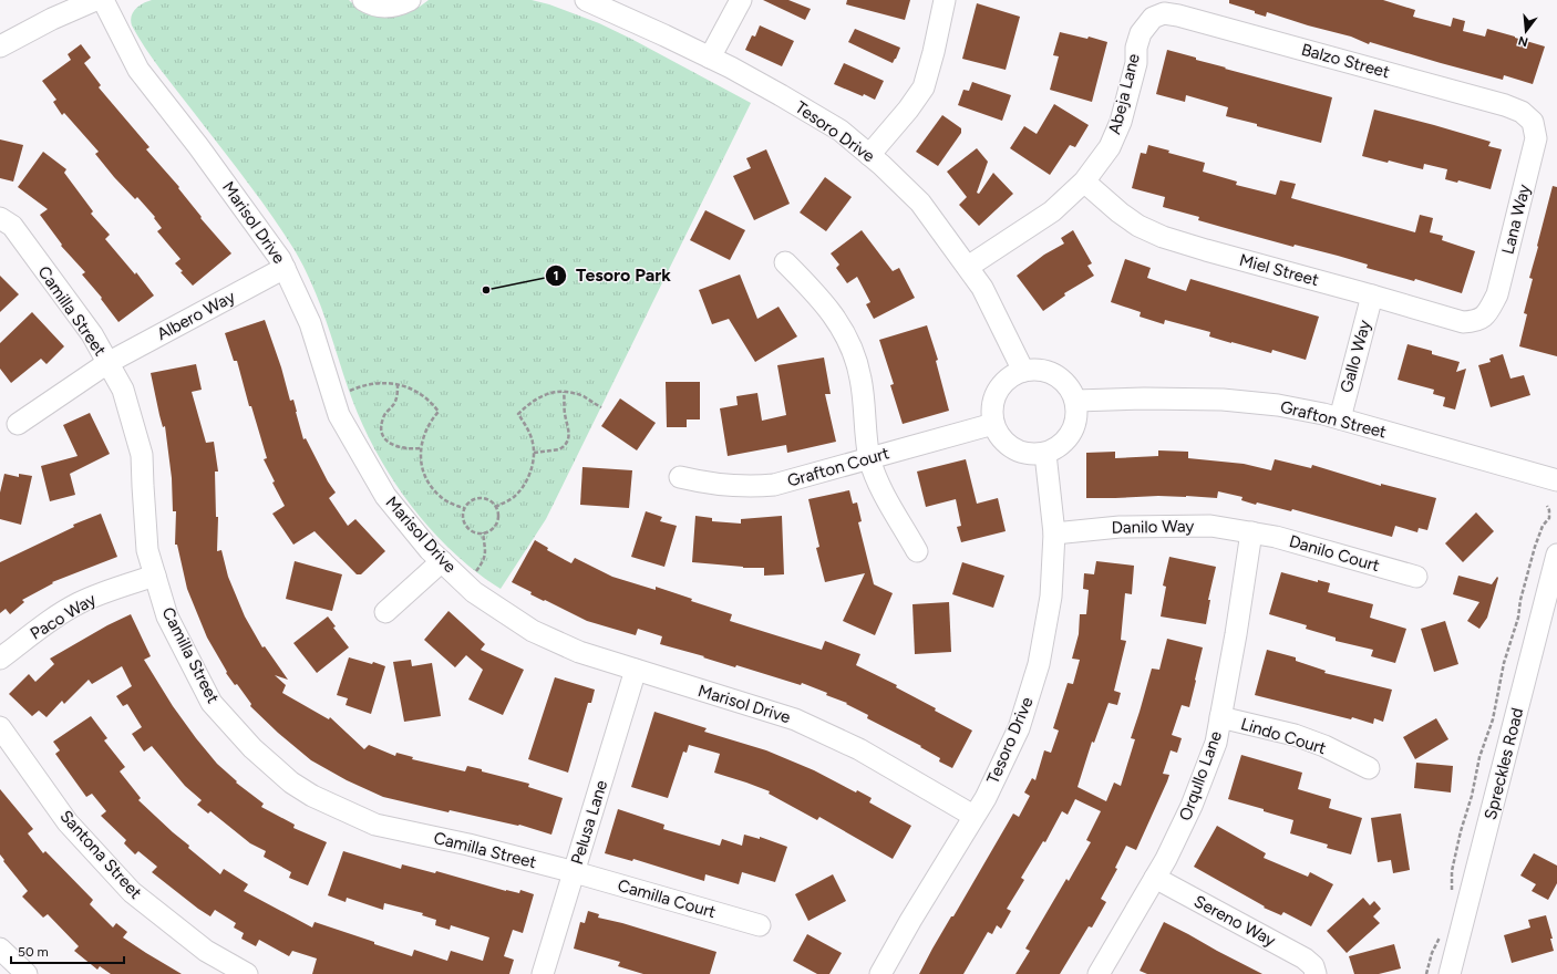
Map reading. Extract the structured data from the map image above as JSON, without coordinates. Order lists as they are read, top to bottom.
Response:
{
  "streets": {
    "street": [
      "Balzo Street",
      "Abeja Lane",
      "Tesoro Drive",
      "Lana Way",
      "Marisol Drive",
      "Miel Street",
      "Camilla Street",
      "Albero Way",
      "Gallo Way",
      "Grafton Street",
      "Grafton Court",
      "Danilo Way",
      "Danilo Court",
      "Paco Way",
      "Lindo Court",
      "Spreckles Road",
      "Orqullo Lane",
      "Pelusa Lane",
      "Santona Street",
      "Camilla Court",
      "Sereno Way"
    ]
  },
  "crossings": [
    ["Balzo Street", "Abeja Lane"],
    ["Balzo Street", "Lana Way"],
    ["Abeja Lane", "Tesoro Drive"],
    ["Abeja Lane", "Miel Street"],
    ["Tesoro Drive", "Marisol Drive"],
    ["Tesoro Drive", "Grafton Street"],
    ["Tesoro Drive", "Grafton Court"],
    ["Tesoro Drive", "Danilo Way"],
    ["Lana Way", "Miel Street"],
    ["Marisol Drive", "Albero Way"],
    ["Marisol Drive", "Pelusa Lane"],
    ["Miel Street", "Gallo Way"],
    ["Camilla Street", "Albero Way"],
    ["Camilla Street", "Paco Way"],
    ["Camilla Street", "Pelusa Lane"],
    ["Camilla Street", "Camilla Court"],
    ["Gallo Way", "Grafton Street"],
    ["Grafton Street", "Grafton Court"],
    ["Danilo Way", "Danilo Court"],
    ["Danilo Way", "Orqullo Lane"],
    ["Danilo Court", "Orqullo Lane"],
    ["Lindo Court", "Orqullo Lane"],
    ["Orqullo Lane", "Sereno Way"],
    ["Pelusa Lane", "Camilla Court"]
  ],
  "places": ["Tesoro Park"],
  "scale_bar": "50 m",
  "north": "bottom"
}
